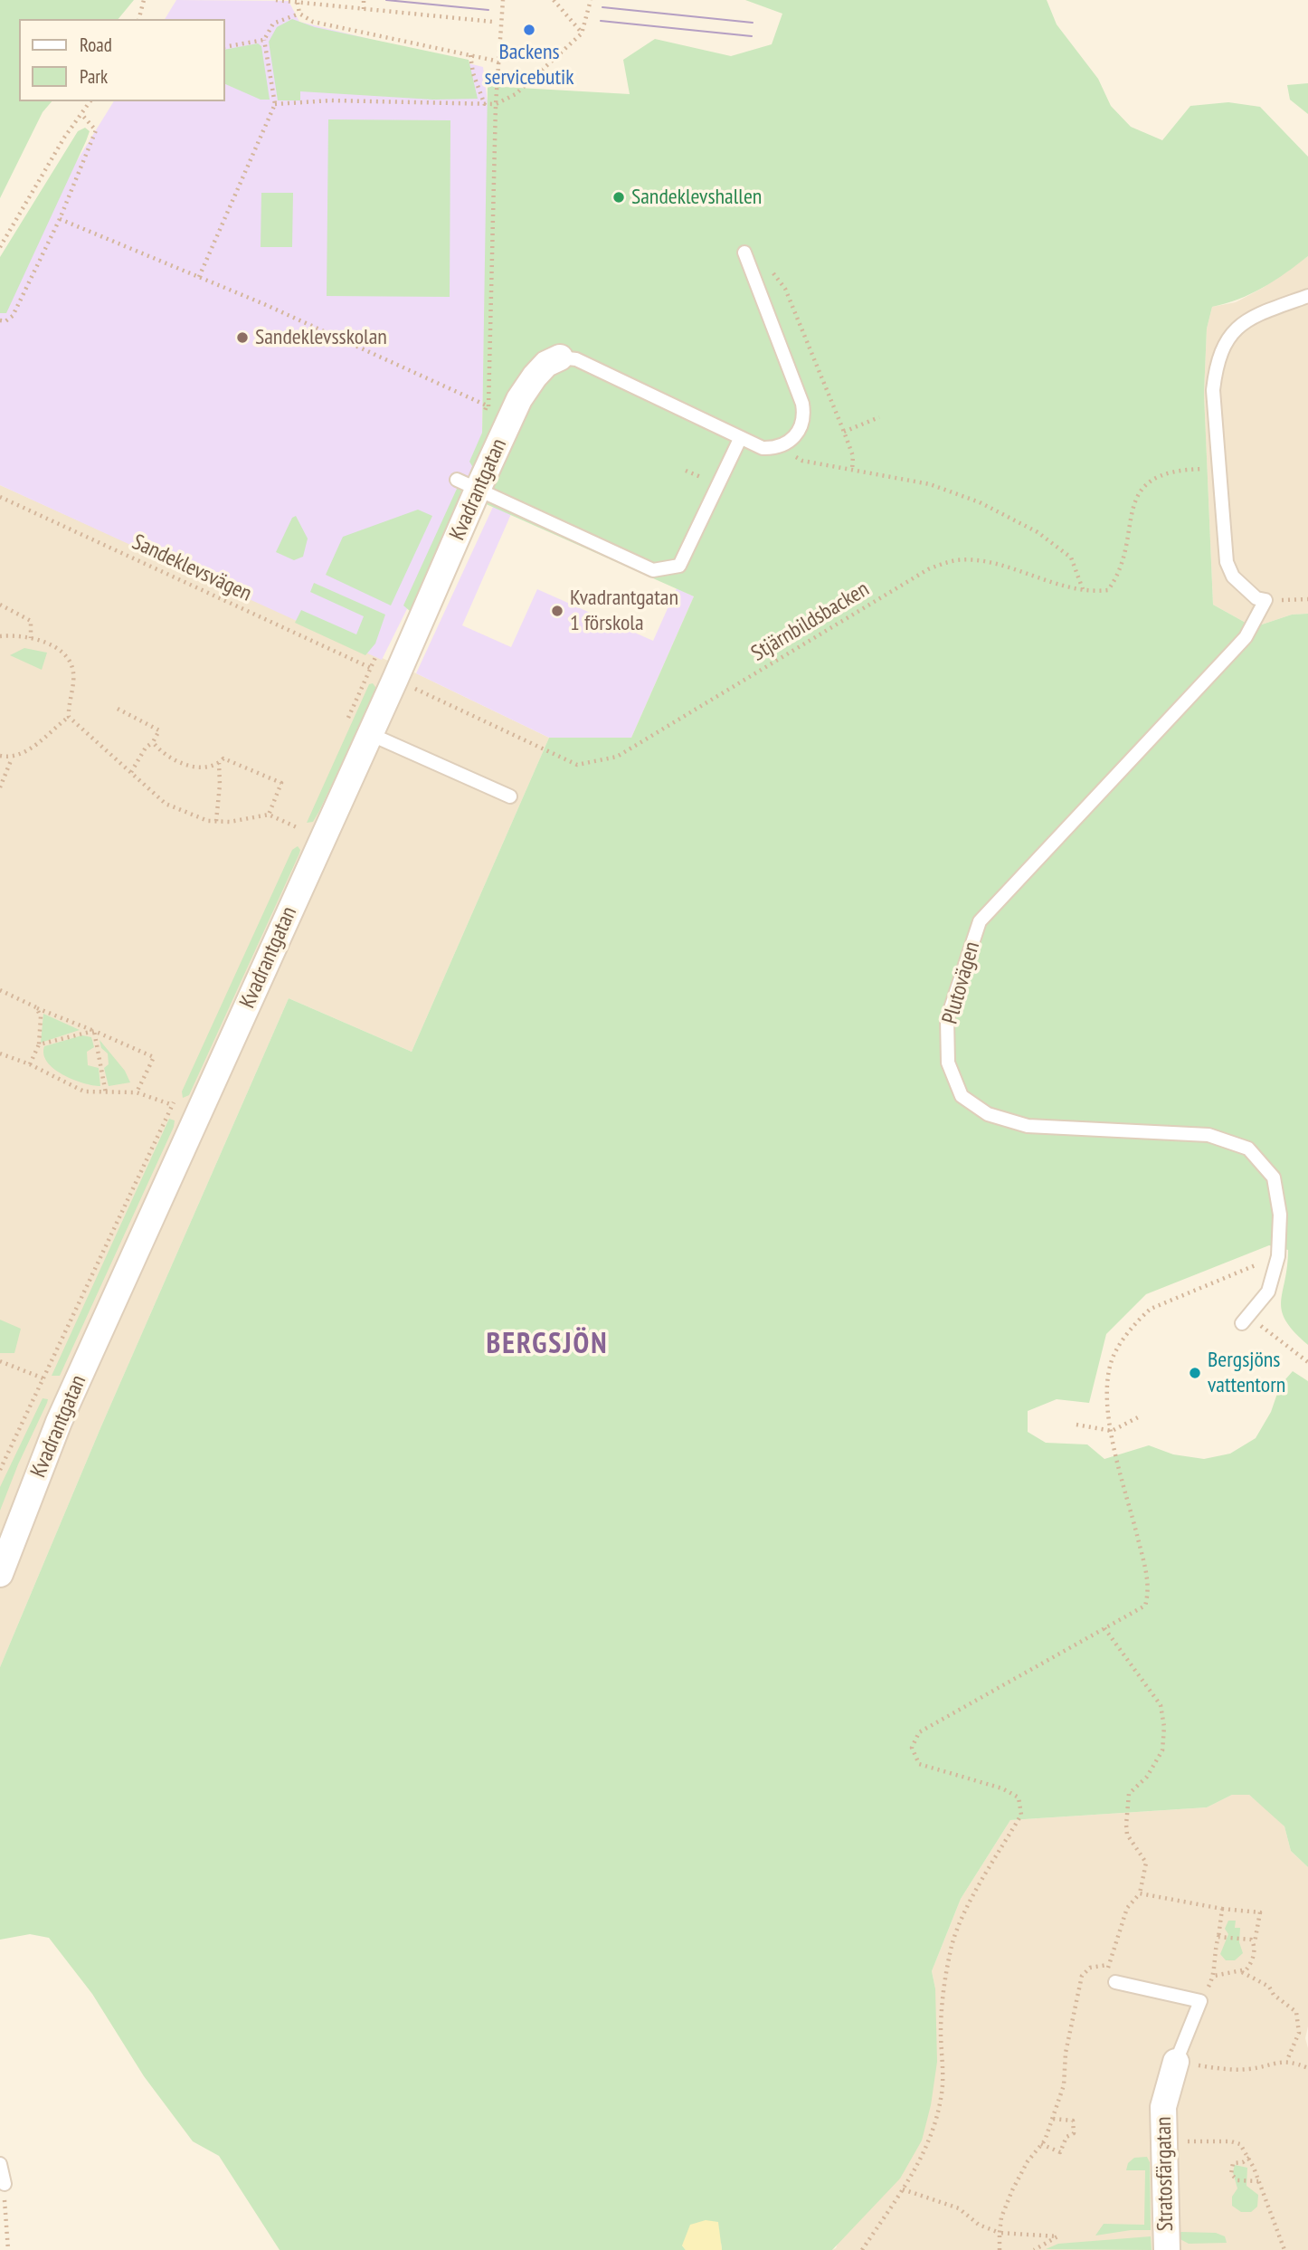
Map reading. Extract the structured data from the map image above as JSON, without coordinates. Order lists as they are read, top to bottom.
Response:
{
  "streets": {
    "street": ["Kvadrantgatan", "Stratosfärgatan"],
    "lane": ["Plutovägen"],
    "path": ["Sandeklevsvägen", "Stjärnbildsbacken"]
  },
  "crossings": [
    ["Kvadrantgatan", "Stjärnbildsbacken"],
    ["Sandeklevsvägen", "Stjärnbildsbacken"]
  ],
  "districts": ["BERGSJÖN"],
  "places": [
    "Backens servicebutik",
    "Sandeklevshallen",
    "Sandeklevsskolan",
    "Kvadrantgatan 1 förskola",
    "Bergsjöns vattentorn"
  ],
  "legend": ["Road", "Park"]
}
